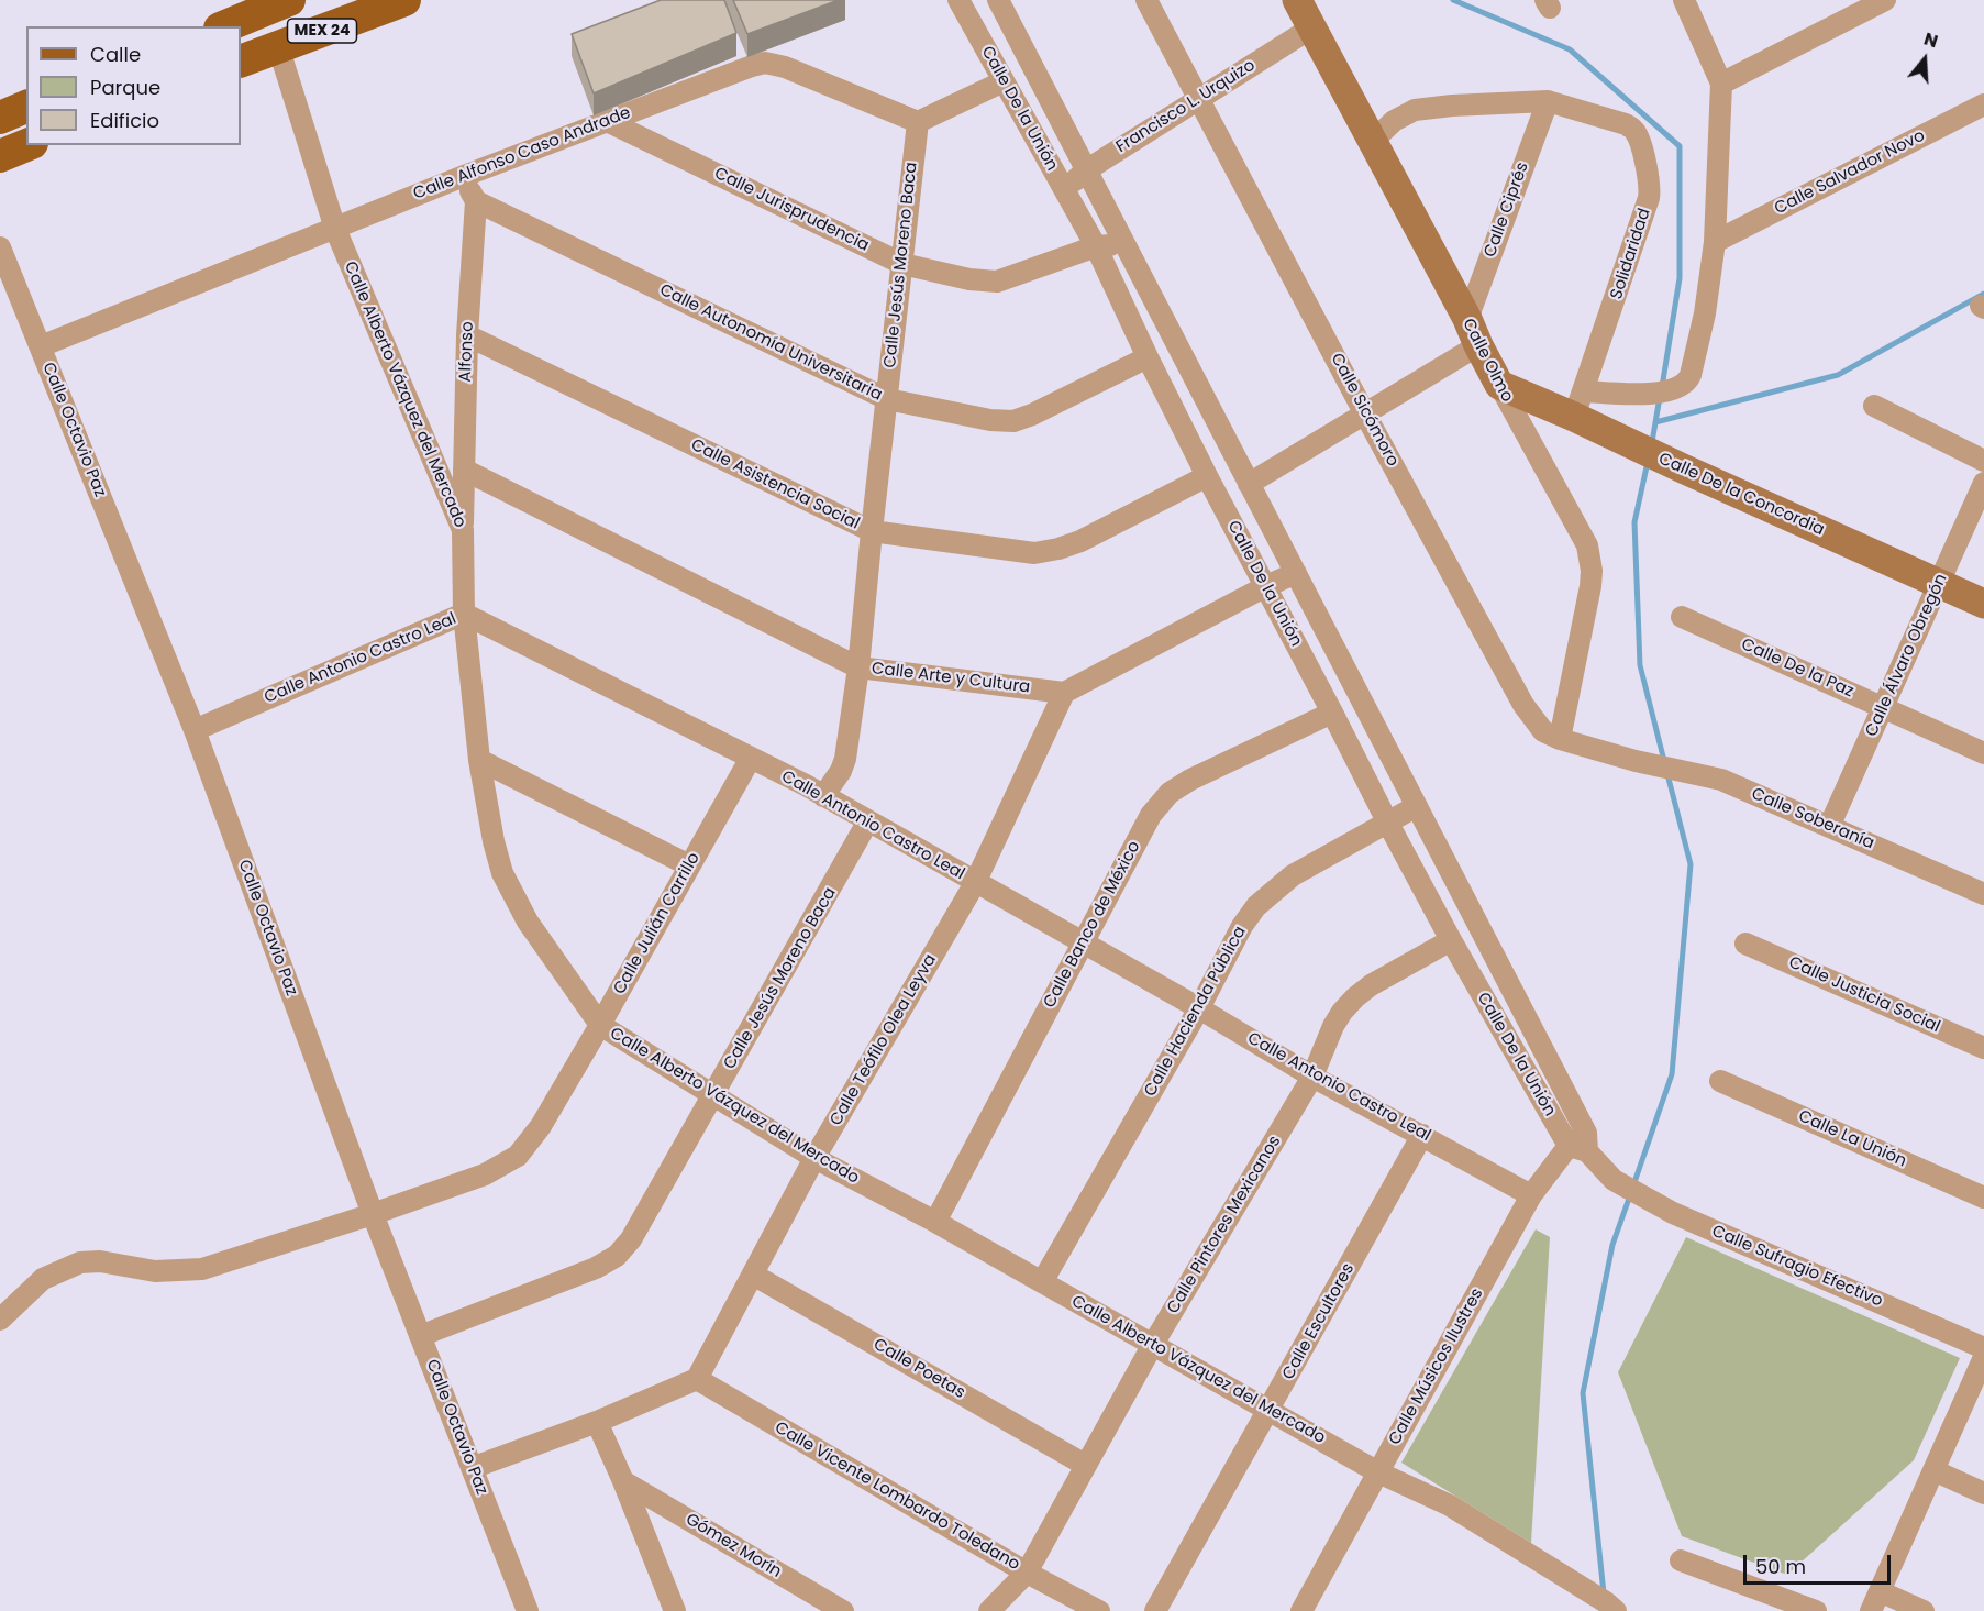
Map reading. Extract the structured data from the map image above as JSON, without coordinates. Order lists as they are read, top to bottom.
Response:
{
  "streets": {
    "main road": ["MEX 24"],
    "street": [
      "Francisco L. Urquizo",
      "Calle De la Unión",
      "Calle Alfonso Caso Andrade",
      "Calle Salvador Novo",
      "Calle Jurisprudencia",
      "Calle Ciprés",
      "Solidaridad",
      "Calle Jesús Moreno Baca",
      "Calle Autonomía Universitaria",
      "Alfonso",
      "Calle Olmo",
      "Calle Alberto Vázquez del Mercado",
      "Calle Sicómoro",
      "Calle Octavio Paz",
      "Calle Asistencia Social",
      "Calle De la Concordia",
      "Calle Álvaro Obregón",
      "Calle Antonio Castro Leal",
      "Calle De la Paz",
      "Calle Arte y Cultura",
      "Calle Soberanía",
      "Calle Julián Carrillo",
      "Calle Banco de México",
      "Calle Justicia Social",
      "Calle Hacienda Pública",
      "Calle Teófilo Olea Leyva",
      "Calle La Unión",
      "Calle Pintores Mexicanos",
      "Calle Sufragio Efectivo",
      "Calle Escultores",
      "Calle Músicos Ilustres",
      "Calle Poetas",
      "Calle Vicente Lombardo Toledano",
      "Gómez Morín"
    ]
  },
  "crossings": [
    ["MEX 24", "Calle Alberto Vázquez del Mercado"],
    ["Francisco L. Urquizo", "Calle De la Unión"],
    ["Francisco L. Urquizo", "Calle Olmo"],
    ["Francisco L. Urquizo", "Calle Sicómoro"],
    ["Calle De la Unión", "Calle Jurisprudencia"],
    ["Calle De la Unión", "Calle Autonomía Universitaria"],
    ["Calle De la Unión", "Calle Asistencia Social"],
    ["Calle De la Unión", "Calle Banco de México"],
    ["Calle De la Unión", "Calle Hacienda Pública"],
    ["Calle De la Unión", "Calle Pintores Mexicanos"],
    ["Calle De la Unión", "Calle Sufragio Efectivo"],
    ["Calle De la Unión", "Calle Músicos Ilustres"],
    ["Calle Alfonso Caso Andrade", "Calle Jurisprudencia"],
    ["Calle Alfonso Caso Andrade", "Calle Jesús Moreno Baca"],
    ["Calle Alfonso Caso Andrade", "Alfonso"],
    ["Calle Alfonso Caso Andrade", "Calle Alberto Vázquez del Mercado"],
    ["Calle Alfonso Caso Andrade", "Calle Octavio Paz"],
    ["Calle Jurisprudencia", "Calle Jesús Moreno Baca"],
    ["Calle Ciprés", "Solidaridad"],
    ["Calle Ciprés", "Calle Olmo"],
    ["Solidaridad", "Calle Olmo"],
    ["Solidaridad", "Calle De la Concordia"],
    ["Calle Jesús Moreno Baca", "Calle Autonomía Universitaria"],
    ["Calle Jesús Moreno Baca", "Calle Alberto Vázquez del Mercado"],
    ["Calle Jesús Moreno Baca", "Calle Octavio Paz"],
    ["Calle Jesús Moreno Baca", "Calle Asistencia Social"],
    ["Calle Jesús Moreno Baca", "Calle Antonio Castro Leal"],
    ["Calle Jesús Moreno Baca", "Calle Arte y Cultura"],
    ["Calle Autonomía Universitaria", "Alfonso"],
    ["Alfonso", "Calle Alberto Vázquez del Mercado"],
    ["Alfonso", "Calle Asistencia Social"],
    ["Alfonso", "Calle Arte y Cultura"],
    ["Calle Olmo", "Calle Sicómoro"],
    ["Calle Olmo", "Calle De la Concordia"],
    ["Calle Alberto Vázquez del Mercado", "Calle Antonio Castro Leal"],
    ["Calle Alberto Vázquez del Mercado", "Calle Julián Carrillo"],
    ["Calle Alberto Vázquez del Mercado", "Calle Banco de México"],
    ["Calle Alberto Vázquez del Mercado", "Calle Hacienda Pública"],
    ["Calle Alberto Vázquez del Mercado", "Calle Teófilo Olea Leyva"],
    ["Calle Alberto Vázquez del Mercado", "Calle Pintores Mexicanos"],
    ["Calle Alberto Vázquez del Mercado", "Calle Escultores"],
    ["Calle Alberto Vázquez del Mercado", "Calle Músicos Ilustres"],
    ["Calle Sicómoro", "Calle Soberanía"],
    ["Calle Octavio Paz", "Calle Antonio Castro Leal"],
    ["Calle Octavio Paz", "Calle Julián Carrillo"],
    ["Calle De la Concordia", "Calle Álvaro Obregón"],
    ["Calle Álvaro Obregón", "Calle De la Paz"],
    ["Calle Álvaro Obregón", "Calle Soberanía"],
    ["Calle Antonio Castro Leal", "Calle Julián Carrillo"],
    ["Calle Antonio Castro Leal", "Calle Banco de México"],
    ["Calle Antonio Castro Leal", "Calle Hacienda Pública"],
    ["Calle Antonio Castro Leal", "Calle Teófilo Olea Leyva"],
    ["Calle Antonio Castro Leal", "Calle Pintores Mexicanos"],
    ["Calle Antonio Castro Leal", "Calle Escultores"],
    ["Calle Antonio Castro Leal", "Calle Músicos Ilustres"],
    ["Calle Arte y Cultura", "Calle Teófilo Olea Leyva"],
    ["Calle Teófilo Olea Leyva", "Calle Poetas"],
    ["Calle Teófilo Olea Leyva", "Calle Vicente Lombardo Toledano"],
    ["Calle Pintores Mexicanos", "Calle Poetas"],
    ["Calle Pintores Mexicanos", "Calle Vicente Lombardo Toledano"]
  ],
  "legend": ["Calle", "Parque", "Edificio"],
  "scale_bar": "50 m",
  "north": "top"
}
